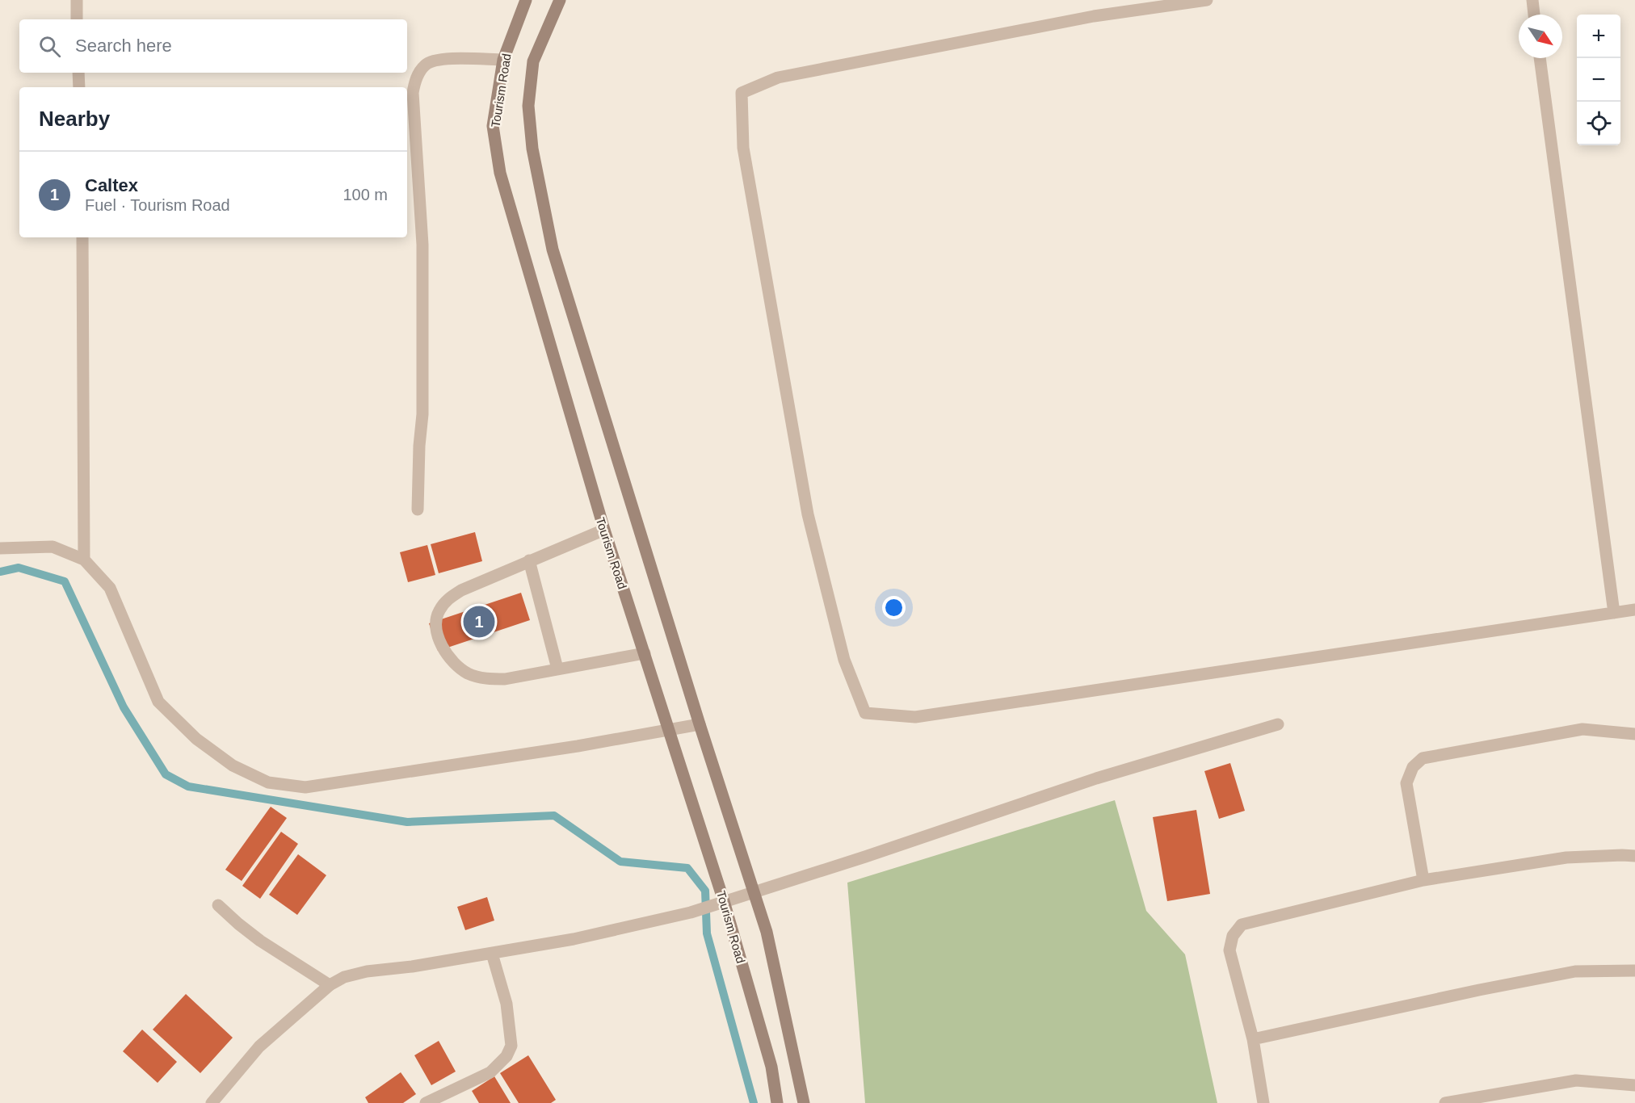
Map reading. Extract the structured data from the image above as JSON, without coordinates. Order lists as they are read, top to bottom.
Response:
{
  "streets": {
    "main road": ["Tourism Road"]
  },
  "north": "bottom right",
  "page": {
    "map_buttons": ["+", "−"],
    "search": "Search here",
    "heading": "Nearby",
    "list": [
      {
        "mark": "1",
        "name": "Caltex",
        "note": "Fuel · Tourism Road",
        "value": "100 m"
      }
    ],
    "pins": "1"
  }
}
